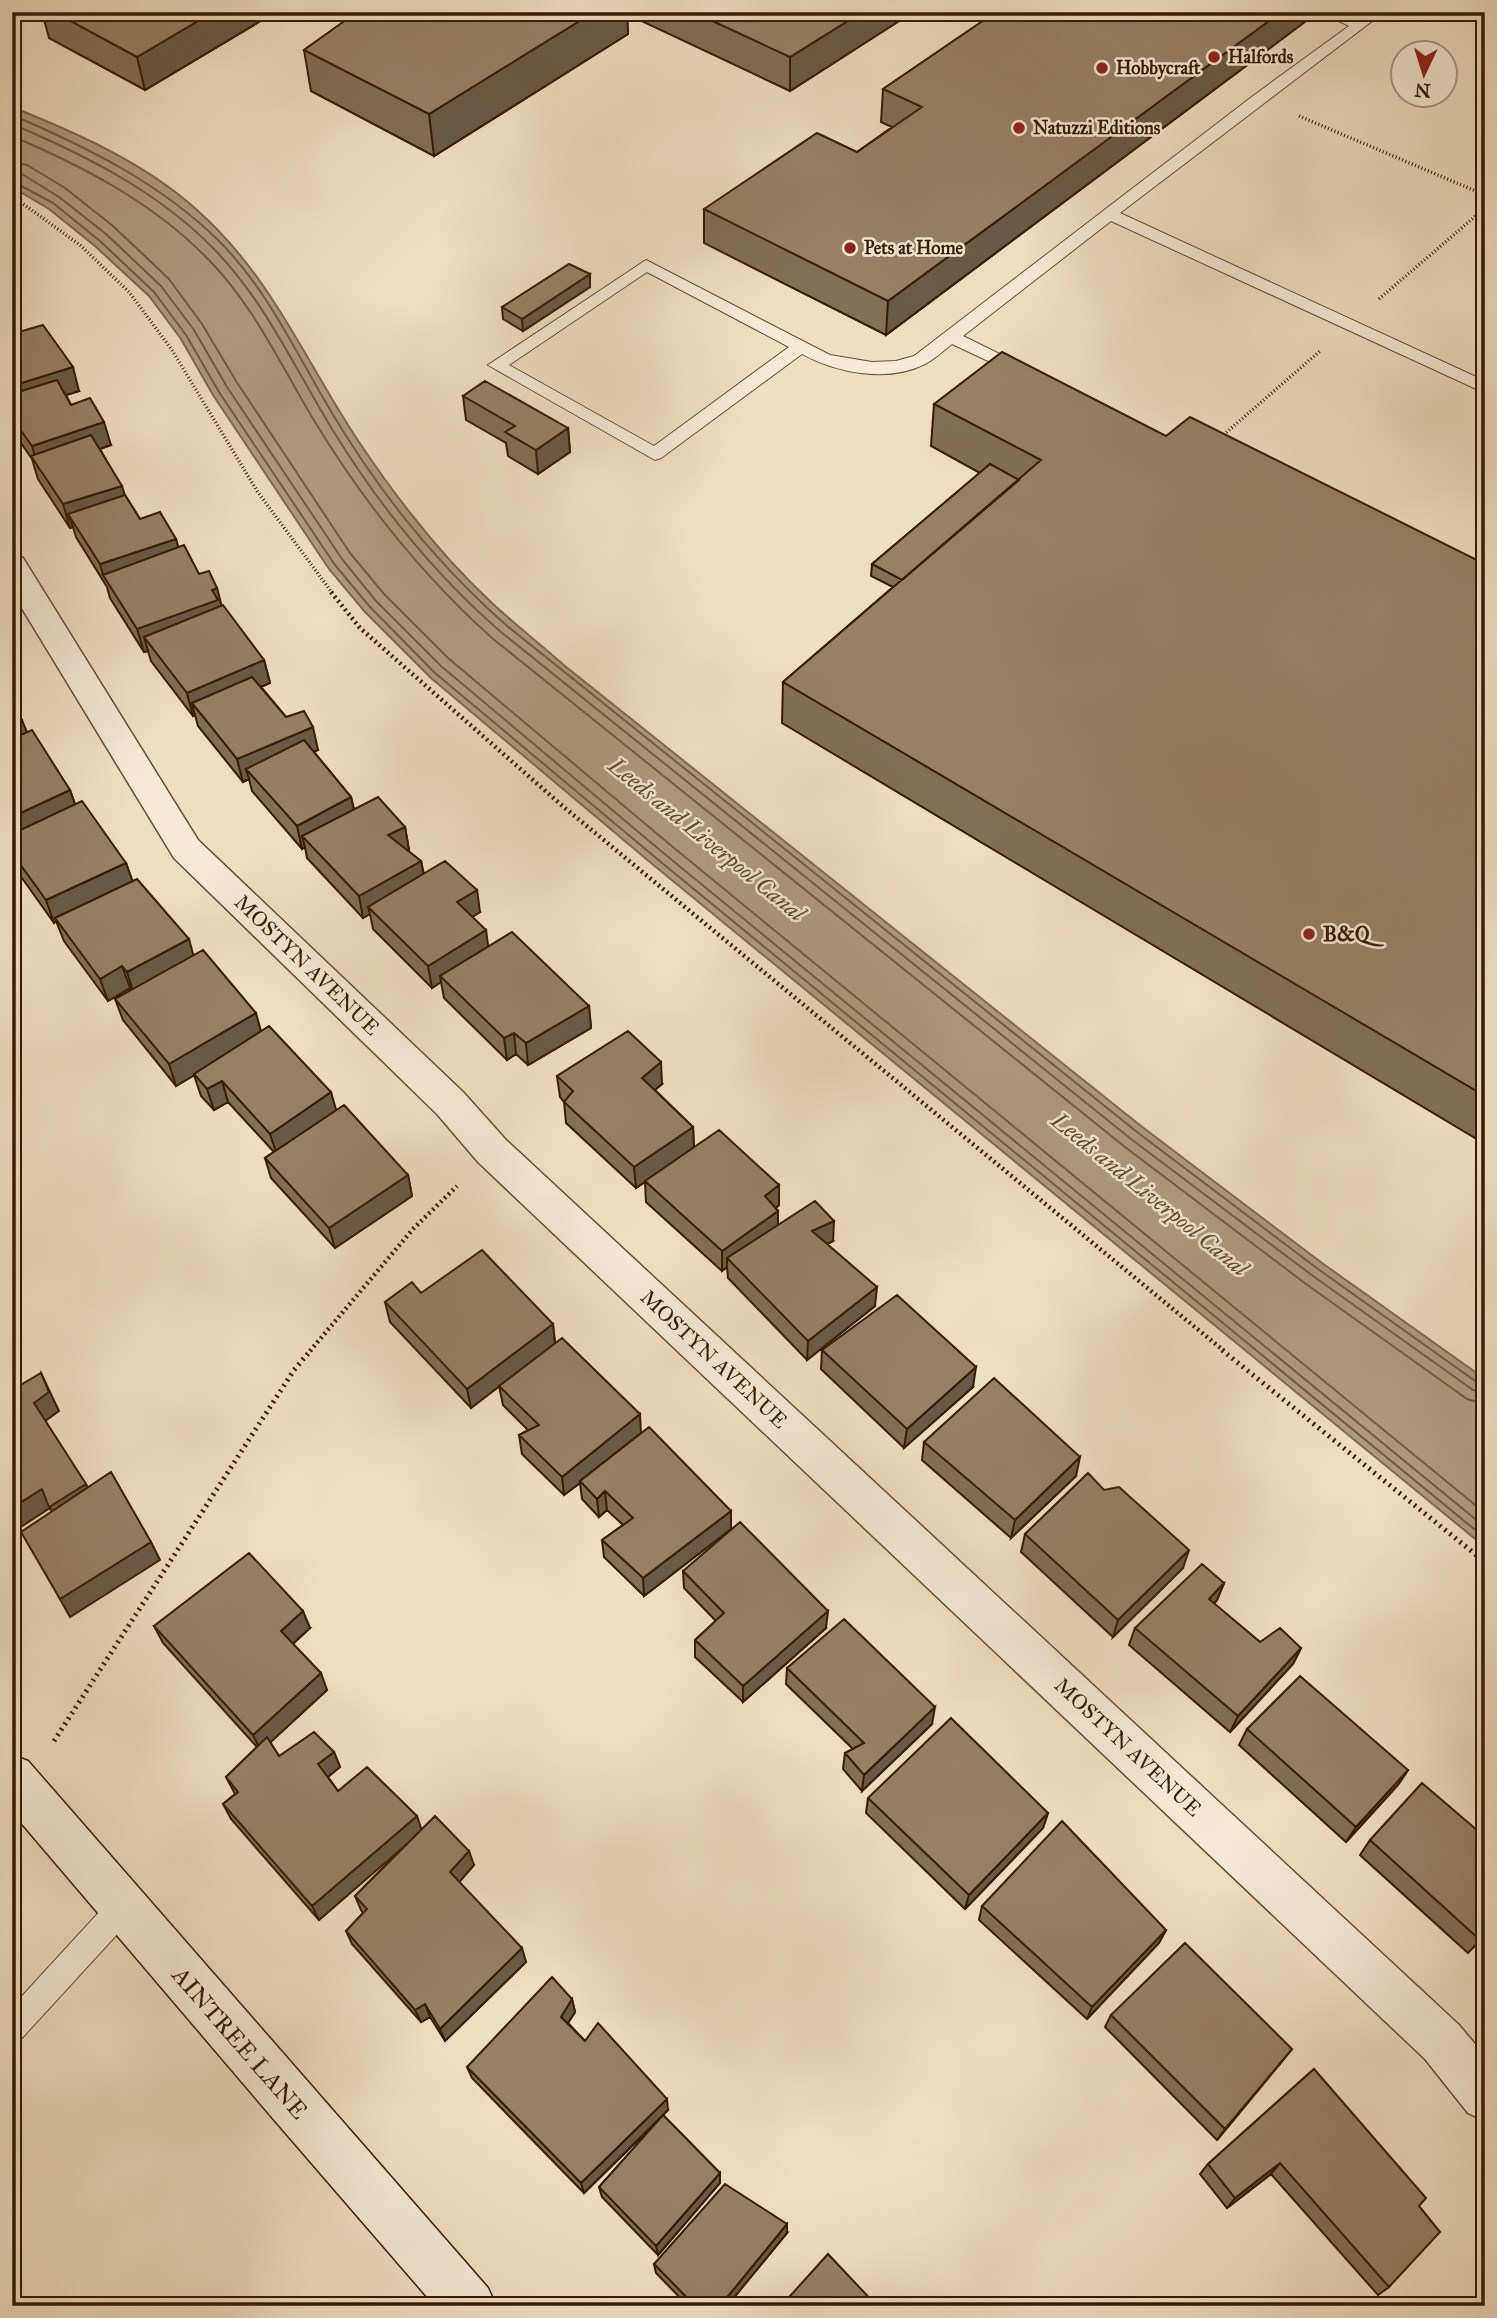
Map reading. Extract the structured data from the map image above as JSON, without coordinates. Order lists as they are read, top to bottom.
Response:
{
  "streets": {
    "street": ["MOSTYN AVENUE", "AINTREE LANE"]
  },
  "water": ["Leeds and Liverpool Canal"],
  "places": [
    "Halfords",
    "Hobbycraft",
    "Natuzzi Editions",
    "Pets at Home",
    "B&Q"
  ],
  "north": "bottom"
}
